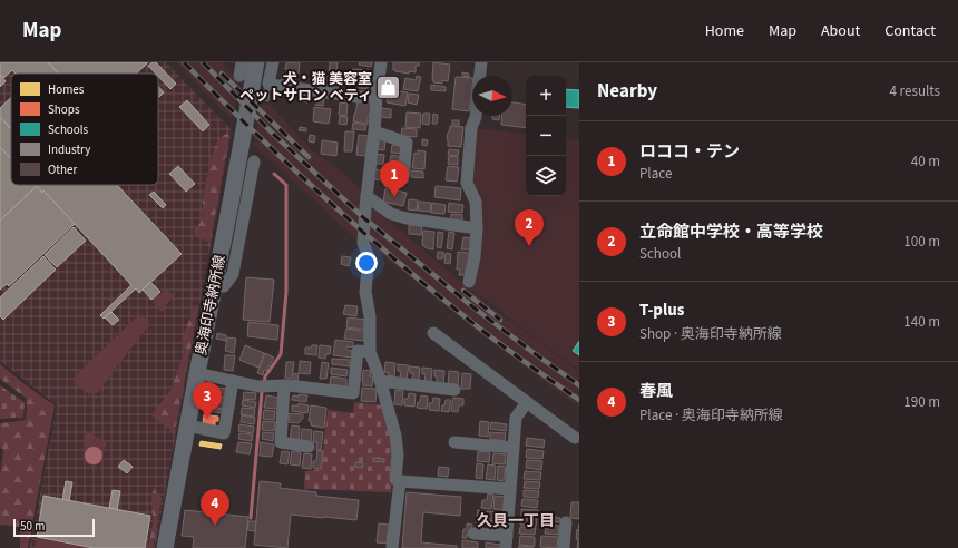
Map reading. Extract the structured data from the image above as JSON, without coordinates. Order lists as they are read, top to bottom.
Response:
{
  "streets": {
    "main road": ["奥海印寺納所線"]
  },
  "districts": ["久貝一丁目"],
  "places": {
    "shop": ["犬・猫 美容室 ペットサロン ベティ"]
  },
  "legend": [
    "Homes",
    "Shops",
    "Schools",
    "Industry",
    "Other"
  ],
  "scale_bar": "50 m",
  "north": "right",
  "page": {
    "header": "Map",
    "nav": [
      "Home",
      "Map",
      "About",
      "Contact"
    ],
    "heading": ["Nearby", "4 results"],
    "map_buttons": ["+", "−"],
    "list": [
      {
        "mark": "1",
        "name": "ロココ・テン",
        "note": "Place",
        "value": "40 m"
      },
      {
        "mark": "2",
        "name": "立命館中学校・高等学校",
        "note": "School",
        "value": "100 m"
      },
      {
        "mark": "3",
        "name": "T-plus",
        "note": "Shop · 奥海印寺納所線",
        "value": "140 m"
      },
      {
        "mark": "4",
        "name": "春風",
        "note": "Place · 奥海印寺納所線",
        "value": "190 m"
      }
    ],
    "pins": [
      "1",
      "2",
      "3",
      "4"
    ],
    "scale": "50 m"
  }
}
